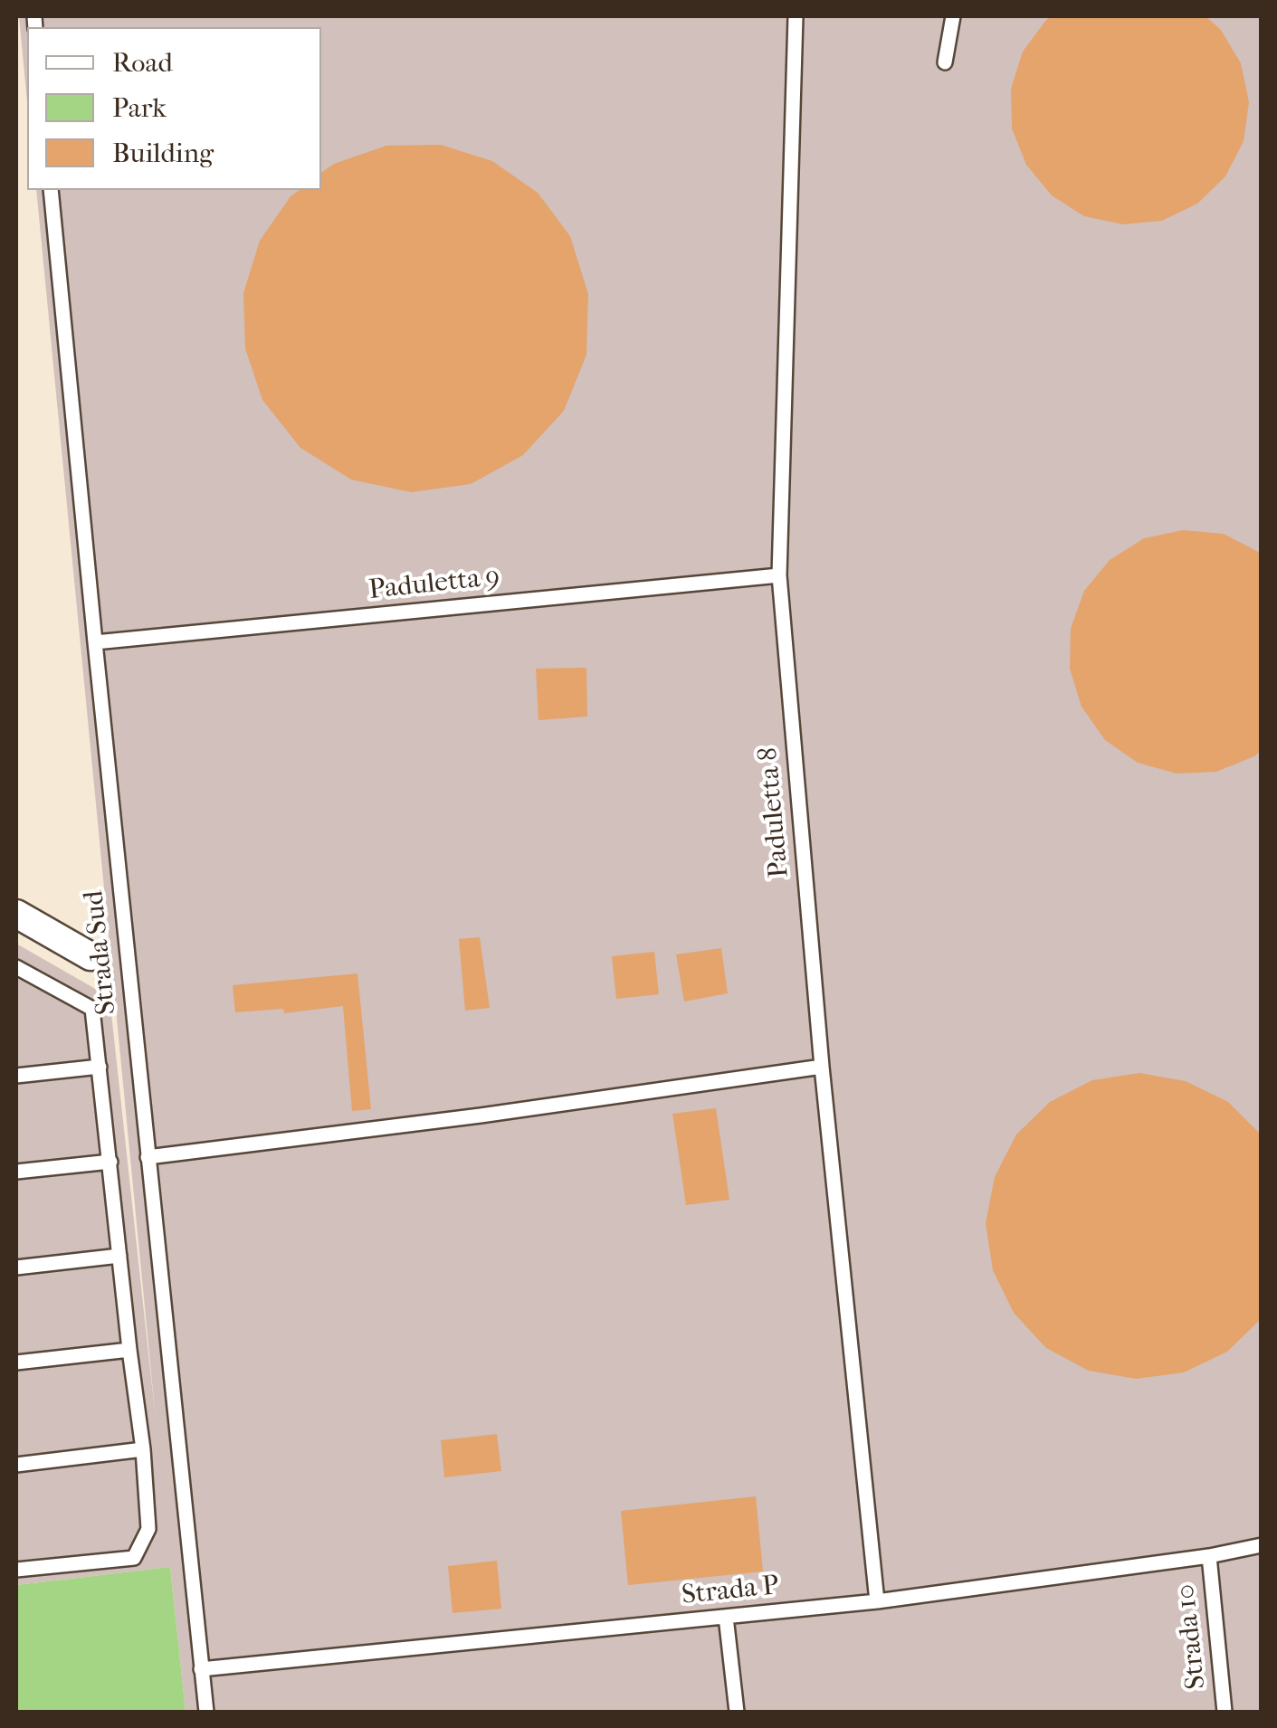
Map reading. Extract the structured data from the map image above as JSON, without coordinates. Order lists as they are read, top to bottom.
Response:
{
  "streets": {
    "lane": [
      "Paduletta 9",
      "Paduletta 8",
      "Strada Sud",
      "Strada P",
      "Strada 10"
    ]
  },
  "crossings": [
    ["Paduletta 9", "Paduletta 8"],
    ["Paduletta 9", "Strada Sud"],
    ["Paduletta 8", "Strada P"],
    ["Strada Sud", "Strada P"],
    ["Strada P", "Strada 10"]
  ],
  "legend": ["Road", "Park", "Building"]
}
